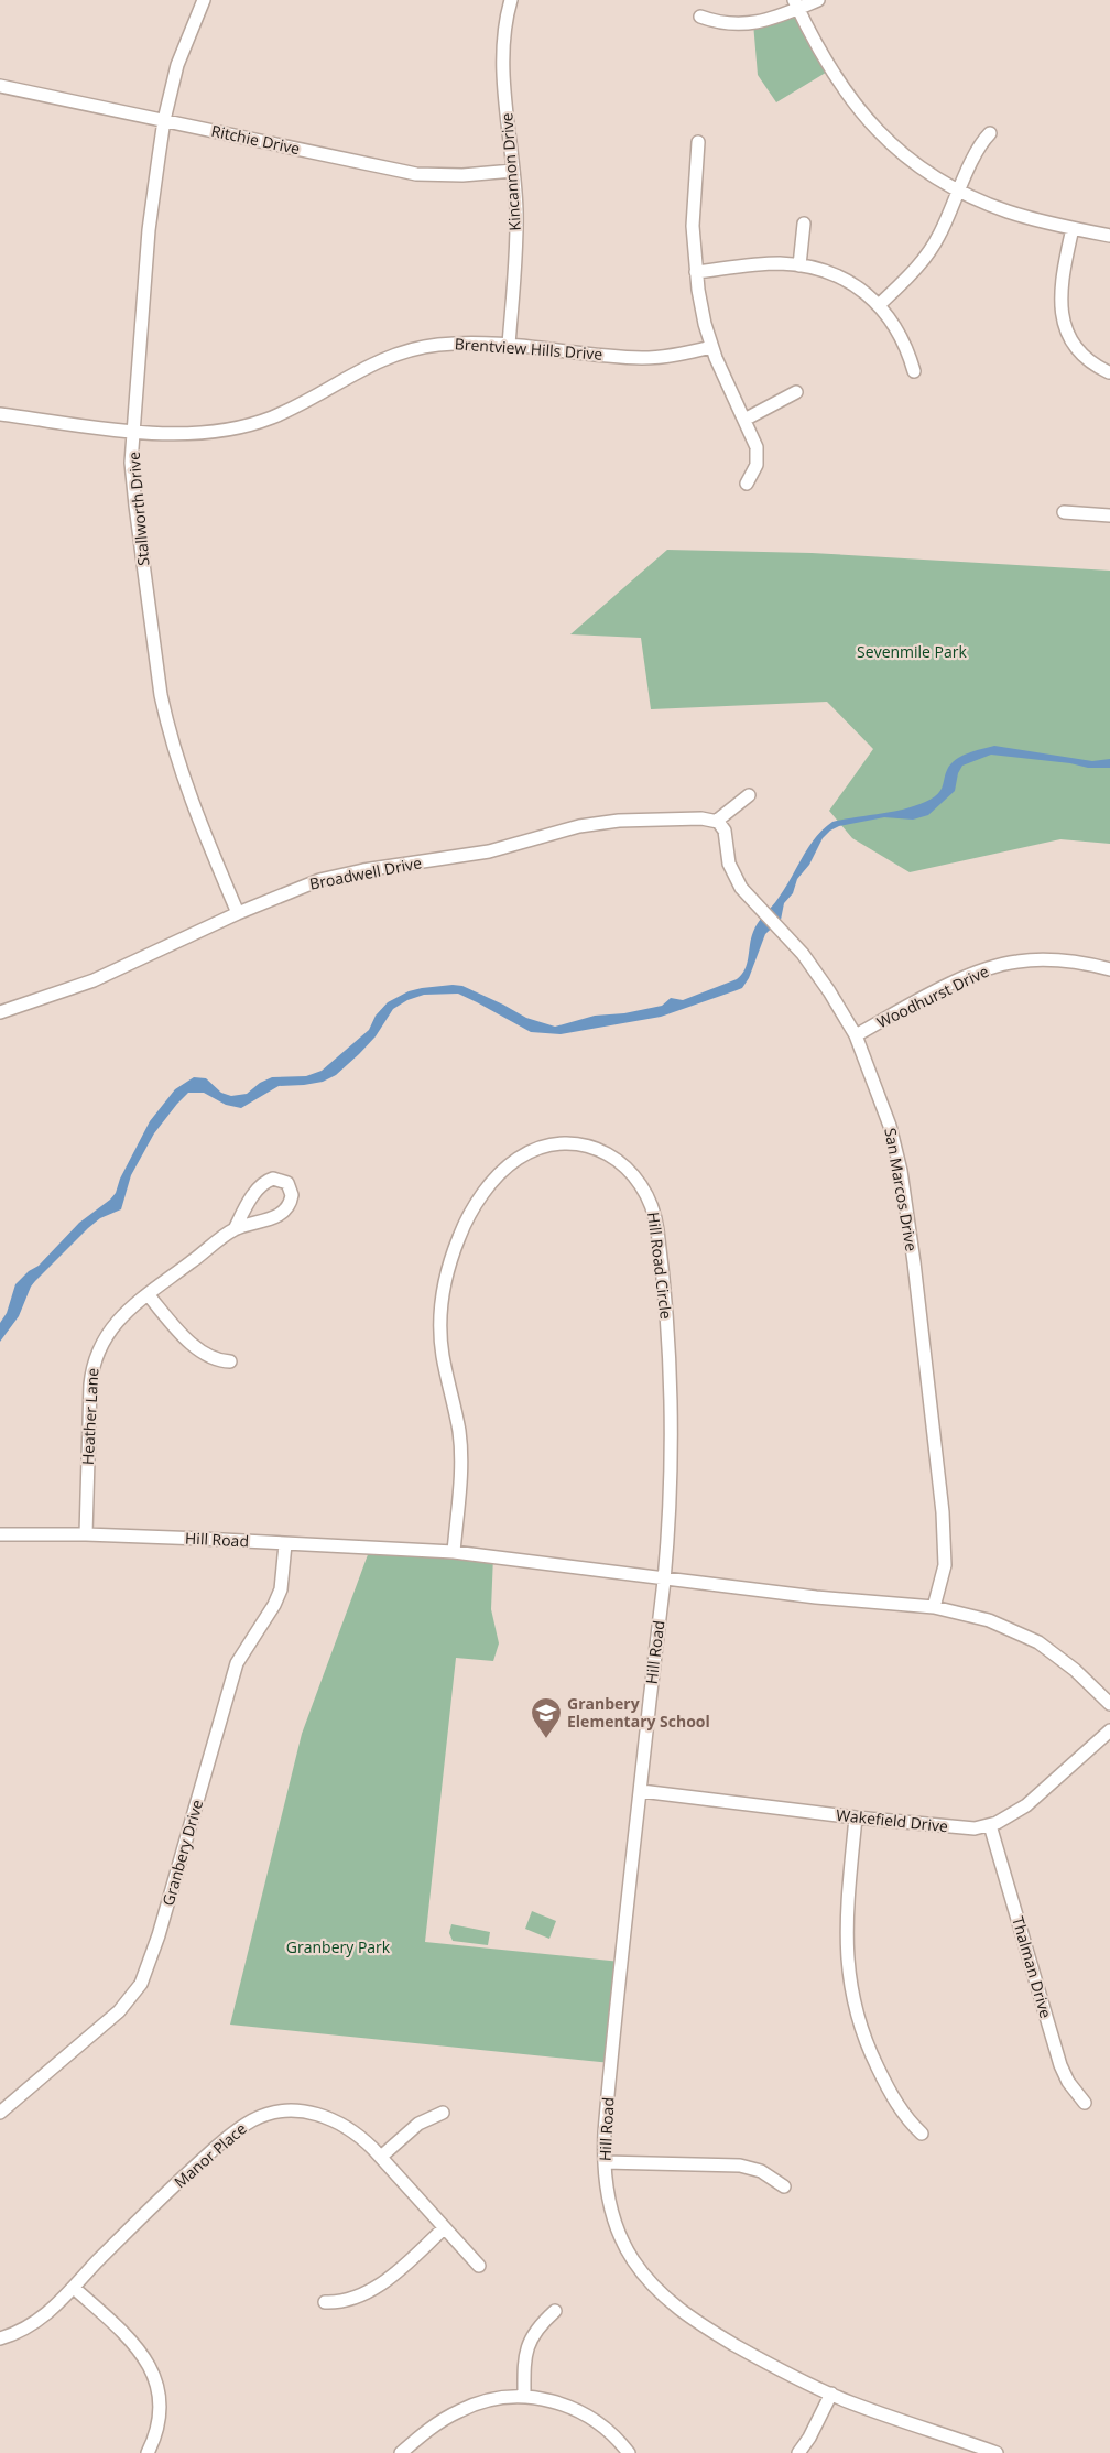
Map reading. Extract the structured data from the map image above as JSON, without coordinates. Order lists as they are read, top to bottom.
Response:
{
  "streets": {
    "street": [
      "Ritchie Drive",
      "Kincannon Drive",
      "Brentview Hills Drive",
      "Stallworth Drive",
      "Broadwell Drive",
      "Woodhurst Drive",
      "San Marcos Drive",
      "Hill Road Circle",
      "Heather Lane",
      "Hill Road",
      "Wakefield Drive",
      "Granbery Drive",
      "Thalman Drive",
      "Manor Place"
    ]
  },
  "crossings": [
    ["Ritchie Drive", "Kincannon Drive"],
    ["Ritchie Drive", "Stallworth Drive"],
    ["Kincannon Drive", "Brentview Hills Drive"],
    ["Brentview Hills Drive", "Stallworth Drive"],
    ["Stallworth Drive", "Broadwell Drive"],
    ["Broadwell Drive", "San Marcos Drive"],
    ["Woodhurst Drive", "San Marcos Drive"],
    ["San Marcos Drive", "Hill Road"],
    ["Hill Road Circle", "Hill Road"],
    ["Heather Lane", "Hill Road"],
    ["Hill Road", "Wakefield Drive"],
    ["Hill Road", "Granbery Drive"],
    ["Wakefield Drive", "Thalman Drive"]
  ],
  "parks": ["Sevenmile Park", "Granbery Park"],
  "places": {
    "school or university": ["Granbery Elementary School"]
  }
}
